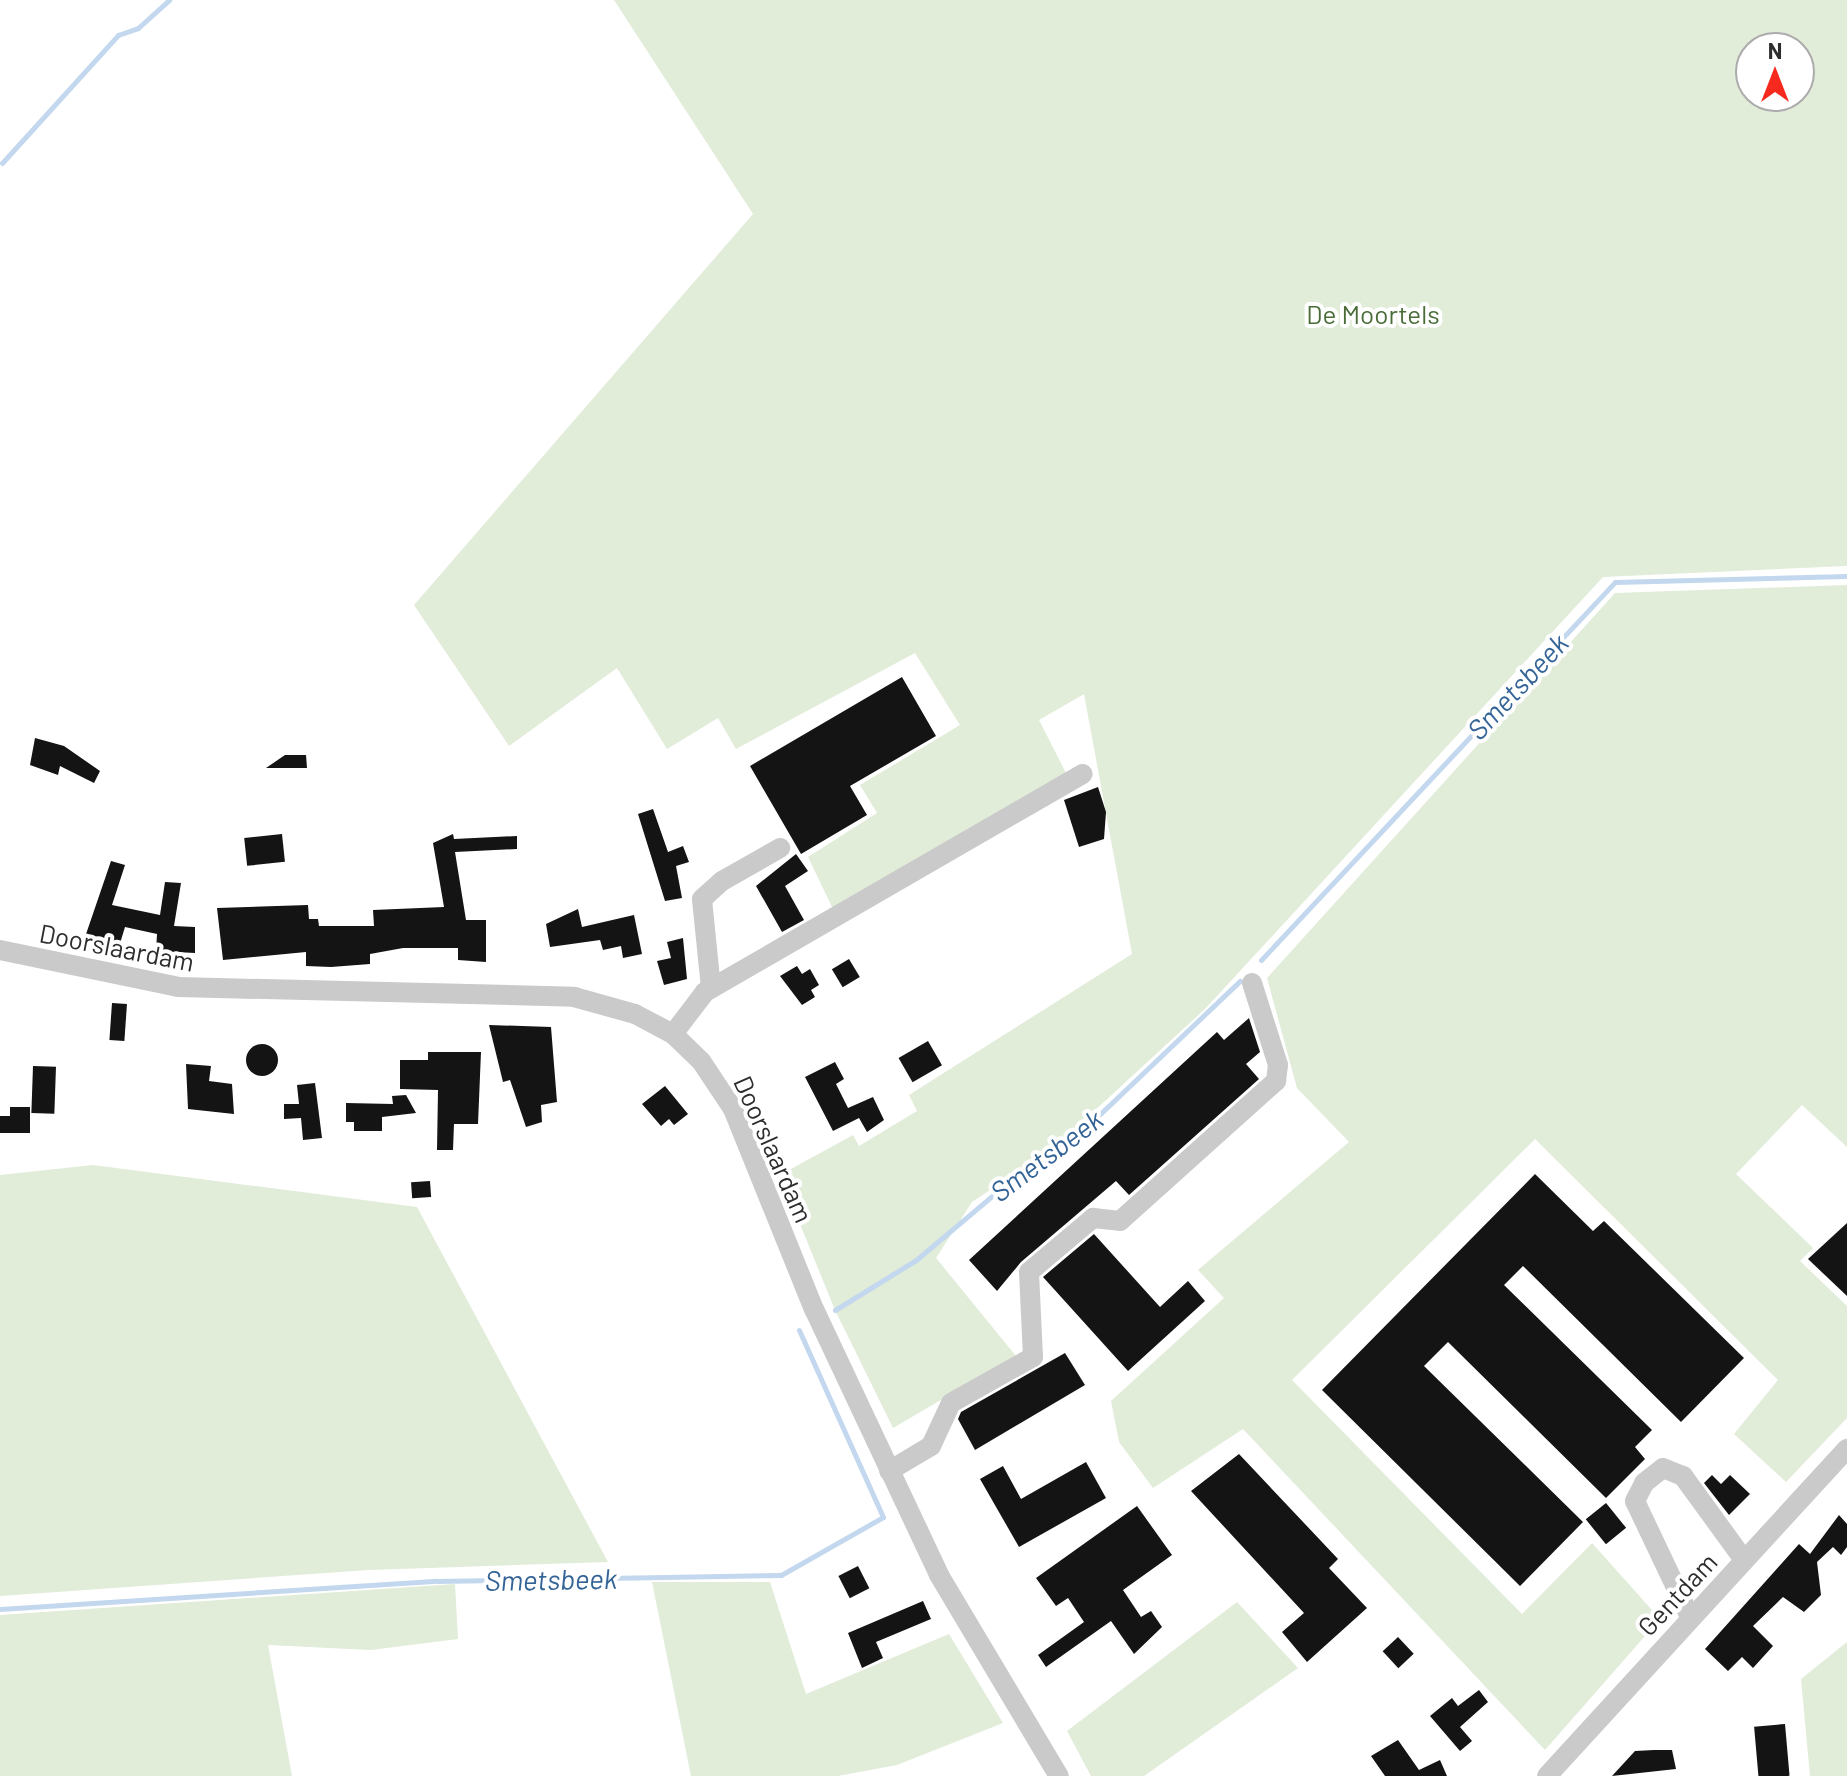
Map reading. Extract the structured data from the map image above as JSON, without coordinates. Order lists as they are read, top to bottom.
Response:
{
  "streets": {
    "street": ["Doorslaardam", "Gentdam"]
  },
  "water": ["Smetsbeek"],
  "parks": ["De Moortels"],
  "north": "top"
}
